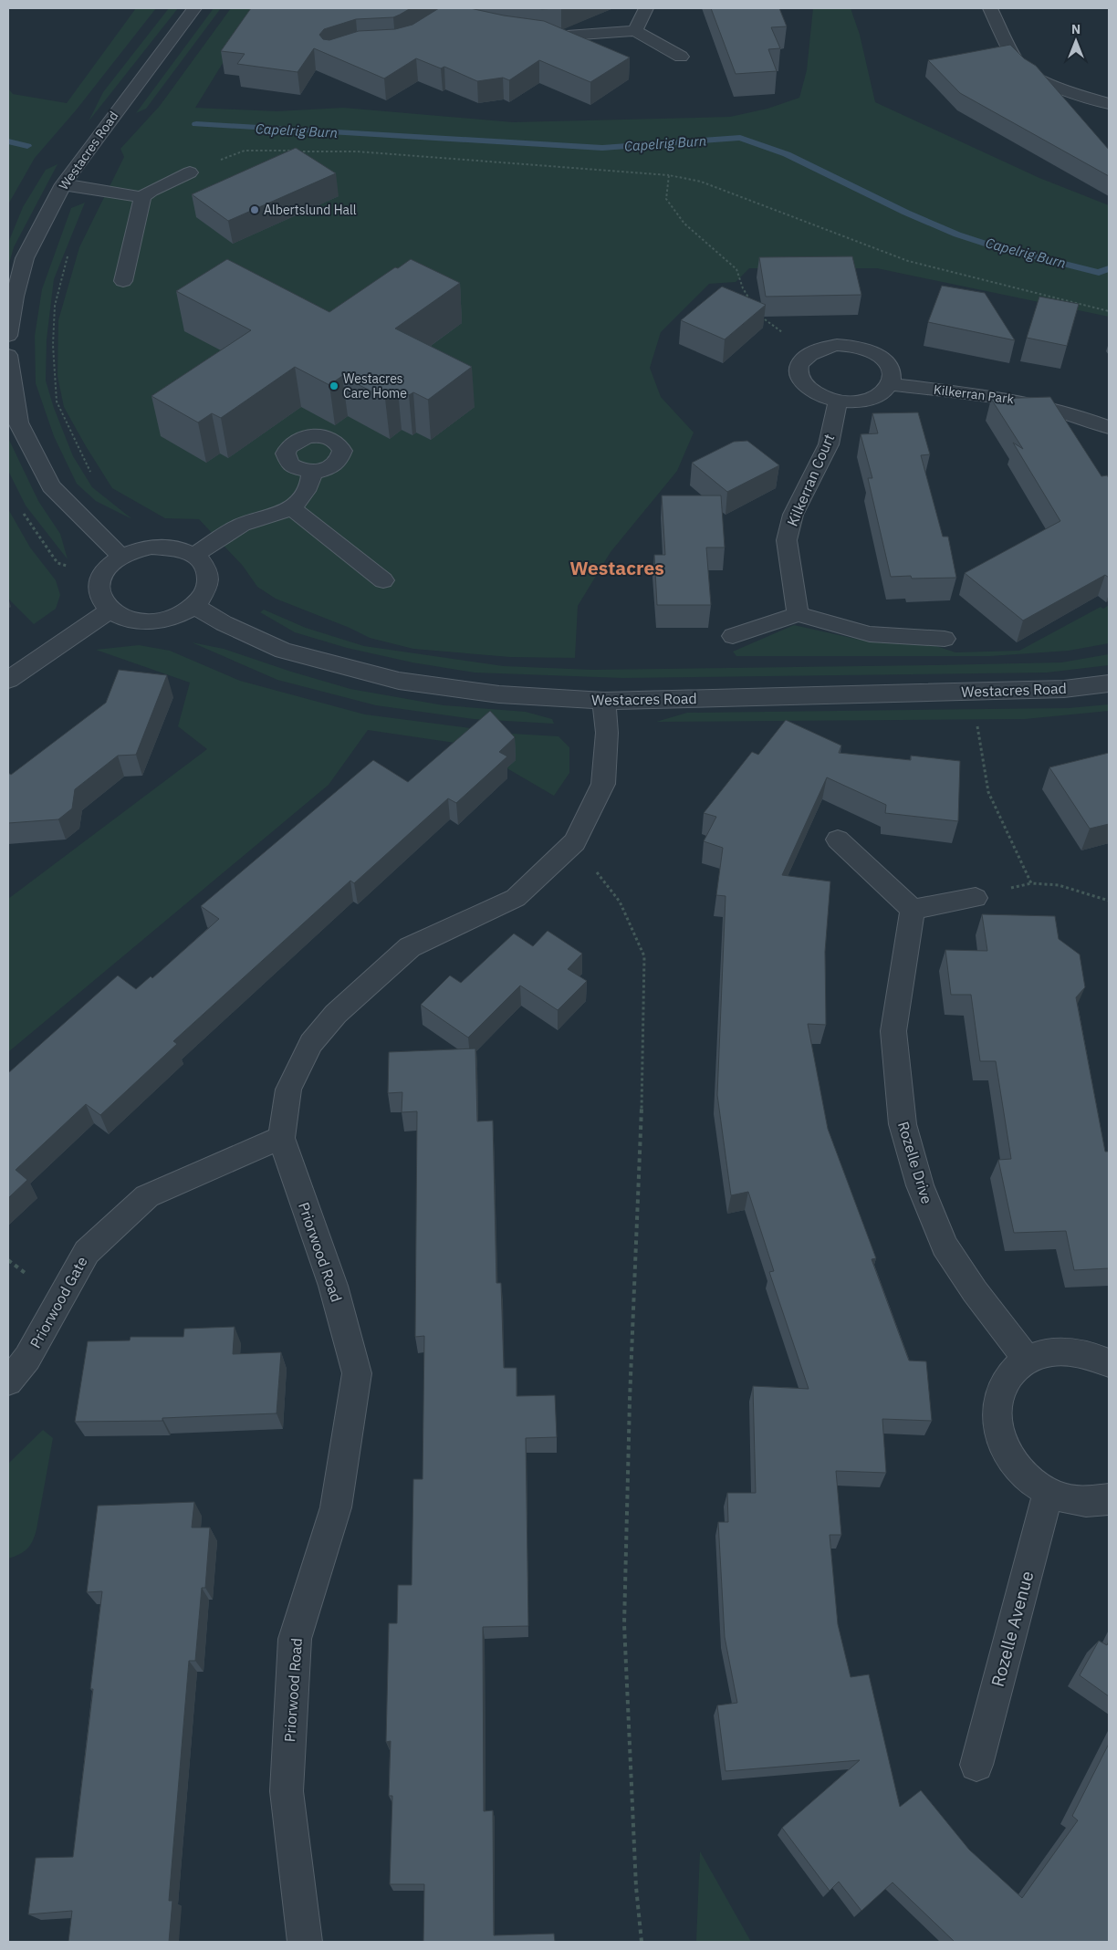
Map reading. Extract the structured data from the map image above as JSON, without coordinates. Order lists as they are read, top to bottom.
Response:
{
  "streets": {
    "street": [
      "Westacres Road",
      "Kilkerran Park",
      "Kilkerran Court",
      "Rozelle Drive",
      "Priorwood Road",
      "Priorwood Gate",
      "Rozelle Avenue"
    ]
  },
  "crossings": [
    ["Westacres Road", "Priorwood Road"],
    ["Kilkerran Park", "Kilkerran Court"],
    ["Priorwood Road", "Priorwood Gate"]
  ],
  "districts": ["Westacres"],
  "water": ["Capelrig Burn"],
  "places": ["Albertslund Hall", "Westacres Care Home"],
  "north": "top"
}
